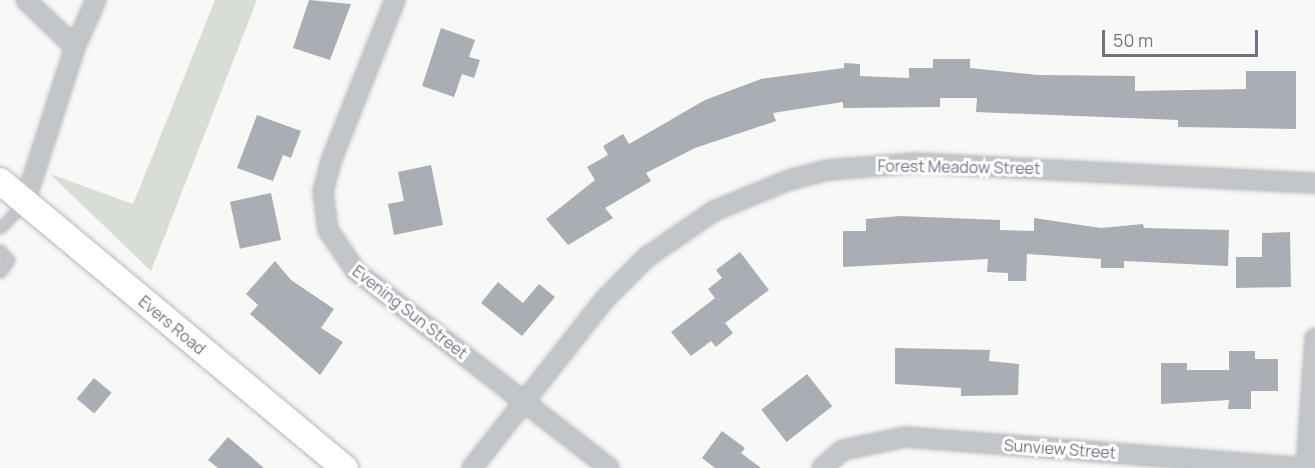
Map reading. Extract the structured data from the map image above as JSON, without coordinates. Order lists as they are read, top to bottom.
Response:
{
  "streets": {
    "main road": ["Evers Road"],
    "street": ["Forest Meadow Street", "Evening Sun Street", "Sunview Street"]
  },
  "crossings": [
    ["Forest Meadow Street", "Evening Sun Street"]
  ],
  "scale_bar": "50 m"
}
